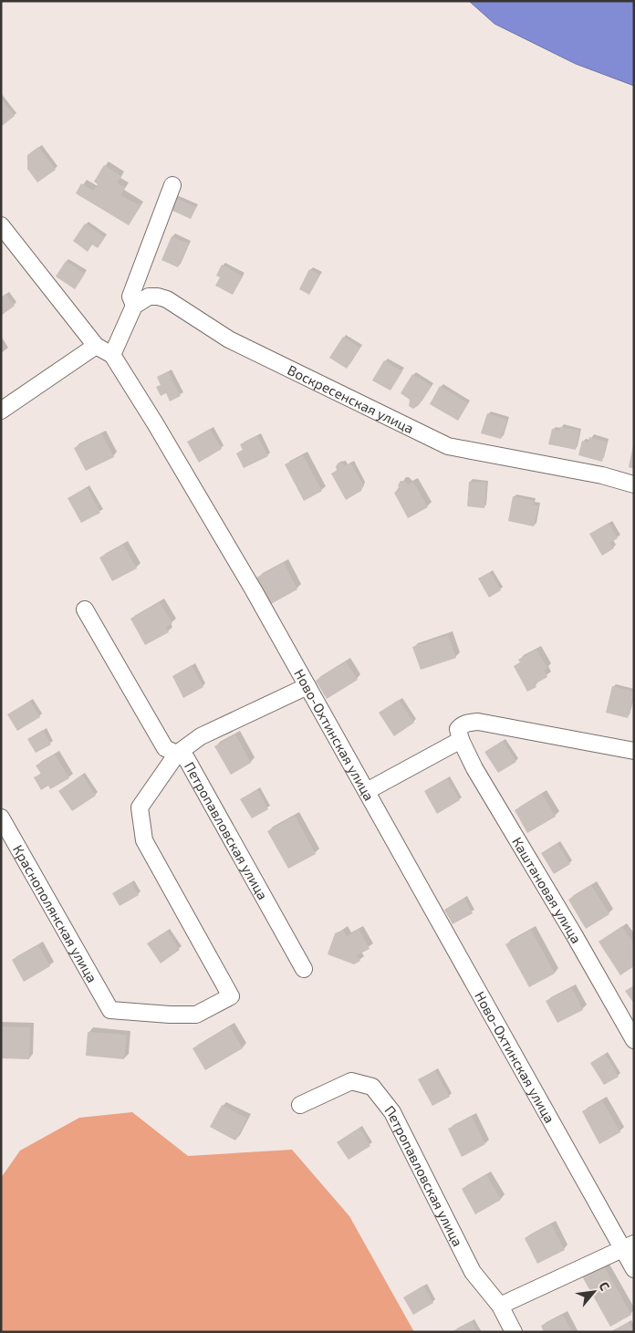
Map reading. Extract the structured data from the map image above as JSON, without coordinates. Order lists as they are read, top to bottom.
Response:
{
  "streets": {
    "street": [
      "Воскресенская улица",
      "Ново-Охтинская улица",
      "Петропавловская улица",
      "Каштановая улица",
      "Краснополянская улица"
    ]
  },
  "crossings": [
    ["Петропавловская улица", "Краснополянская улица"]
  ],
  "north": "top right"
}
